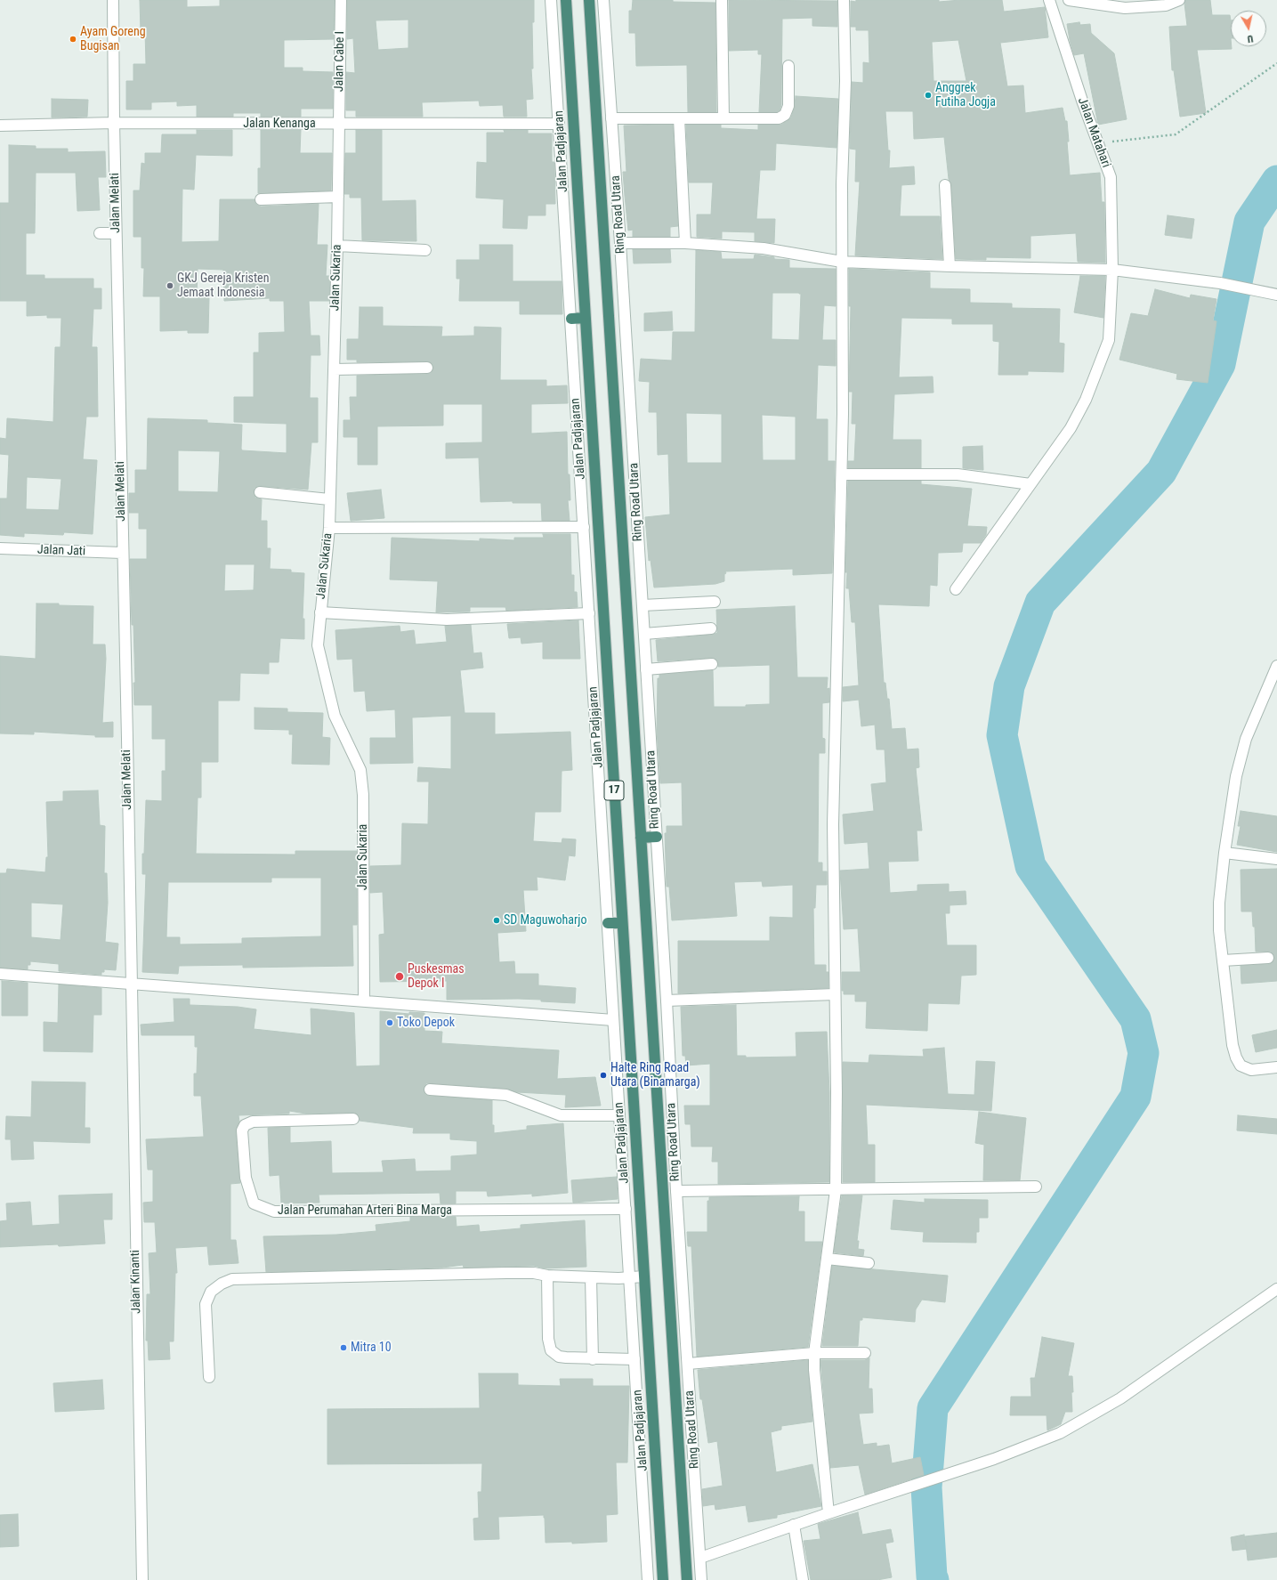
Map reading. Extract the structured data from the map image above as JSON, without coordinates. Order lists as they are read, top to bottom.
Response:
{
  "streets": {
    "highway": ["Jalan Padjajaran", "17"],
    "street": [
      "Jalan Cabe I",
      "Jalan Kenanga",
      "Jalan Matahari",
      "Jalan Melati",
      "Ring Road Utara",
      "Jalan Sukaria",
      "Jalan Jati",
      "Jalan Perumahan Arteri Bina Marga",
      "Jalan Kinanti"
    ]
  },
  "crossings": [
    ["Jalan Cabe I", "Jalan Kenanga"],
    ["Jalan Cabe I", "Jalan Sukaria"],
    ["Jalan Kenanga", "Jalan Melati"],
    ["Jalan Kenanga", "Jalan Sukaria"],
    ["Jalan Melati", "Jalan Jati"],
    ["Jalan Melati", "Jalan Kinanti"]
  ],
  "places": [
    "Ayam Goreng Bugisan",
    "Anggrek Futiha Jogja",
    "GKJ Gereja Kristen Jemaat Indonesia",
    "SD Maguwoharjo",
    "Puskesmas Depok I",
    "Toko Depok",
    "Halte Ring Road Utara (Binamarga)",
    "Mitra 10"
  ],
  "north": "bottom"
}
